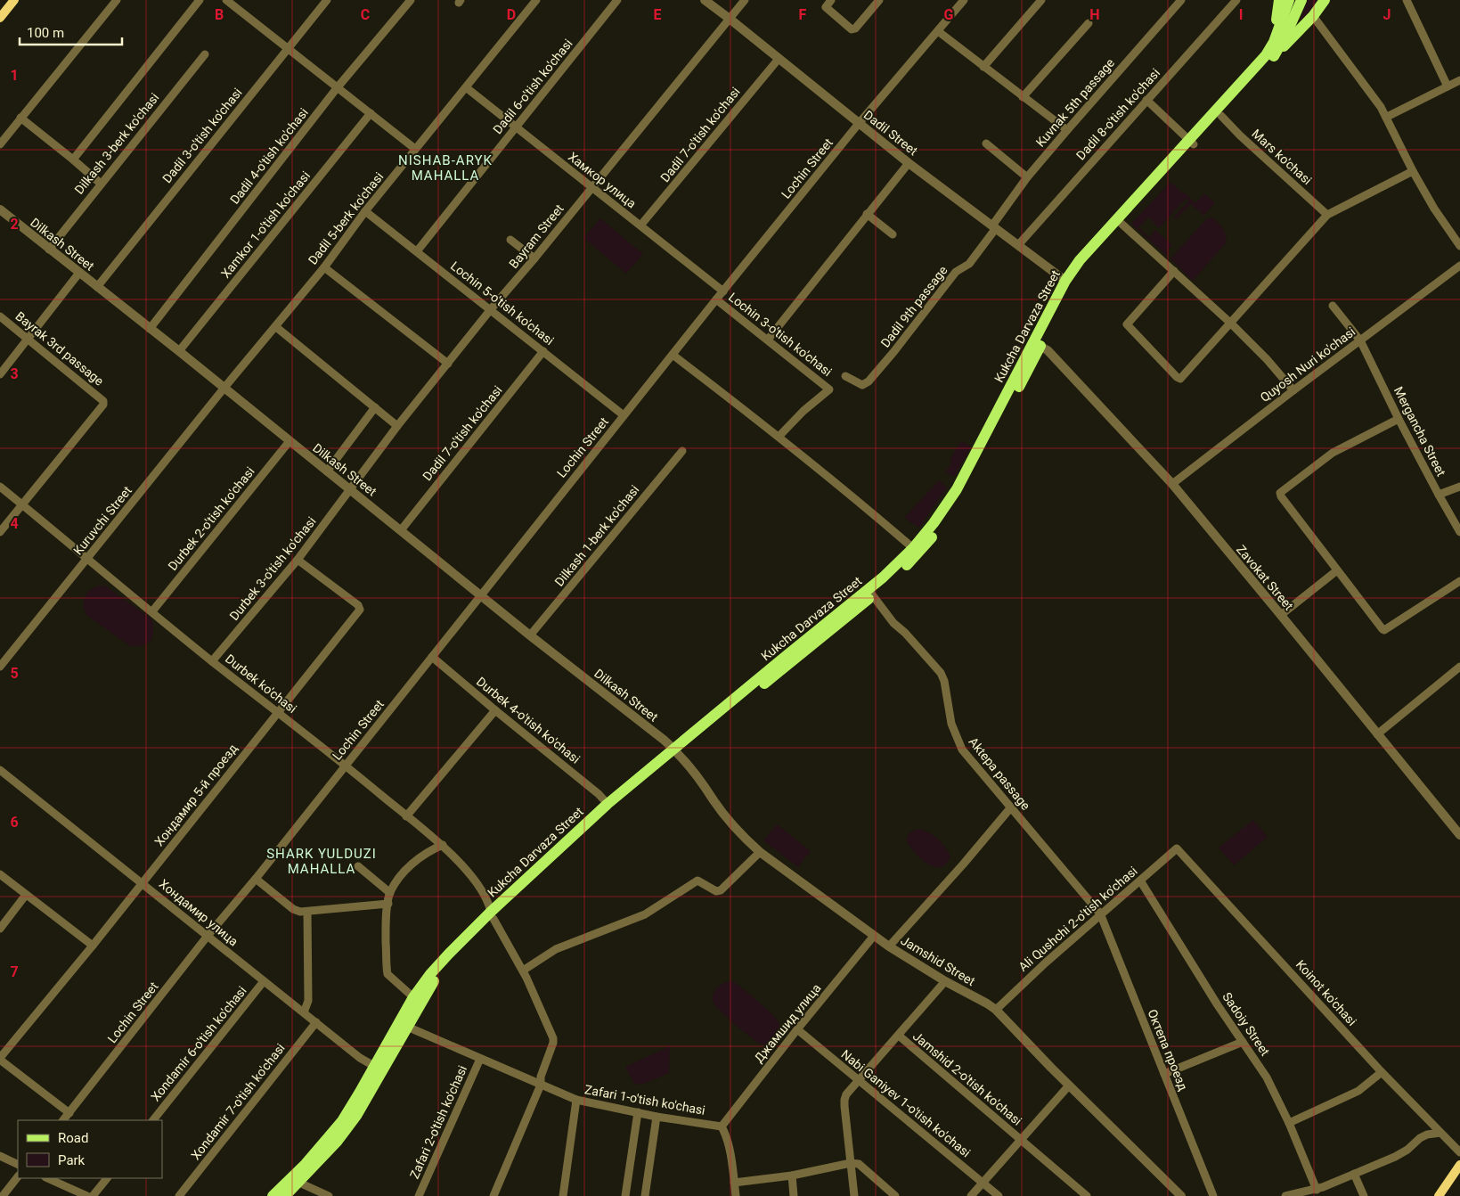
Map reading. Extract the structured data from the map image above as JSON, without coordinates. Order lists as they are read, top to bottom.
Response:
{
  "streets": {
    "main road": ["Kukcha Darvaza Street"],
    "street": [
      "Dadil 6-o'tish ko'chasi",
      "Kuvnak 5th passage",
      "Dadil 8-o'tish ko'chasi",
      "Dadil Street",
      "Dadil 7-o'tish ko'chasi",
      "Dadil 3-o'tish ko'chasi",
      "Dilkash 3-berk ko'chasi",
      "Dadil 4-o'tish ko'chasi",
      "Mars ko'chasi",
      "Lochin Street",
      "Хамкор улица",
      "Dadil 5-berk ko'chasi",
      "Xamkor 1-o'tish ko'chasi",
      "Bayram Street",
      "Dilkash Street",
      "Lochin 5-o'tish ko'chasi",
      "Dadil 9th passage",
      "Lochin 3-o'tish ko'chasi",
      "Bayrak 3rd passage",
      "Quyosh Nuri ko'chasi",
      "Mergancha Street",
      "Durbek 2-o'tish ko'chasi",
      "Kuruvchi Street",
      "Dilkash 1-berk ko'chasi",
      "Durbek 3-o'tish ko'chasi",
      "Zavokat Street",
      "Durbek ko'chasi",
      "Durbek 4-o'tish ko'chasi",
      "Aktepa passage",
      "Хондамир 5-й проезд",
      "Хондамир улица",
      "Ali Qushchi 2-o'tish ko'chasi",
      "Jamshid Street",
      "Koinot ko'chasi",
      "Джамшид улица",
      "Sadoiy Street",
      "Xondamir 6-o'tish ko'chasi",
      "Октепа проезд",
      "Jamshid 2-o'tish ko'chasi",
      "Zafari 1-o'tish ko'chasi",
      "Xondamir 7-o'tish ko'chasi",
      "Nabi Ganiyev 1-o'tish ko'chasi",
      "Zafari 2-o'tish ko'chasi"
    ]
  },
  "crossings": [
    ["Dadil 6-o'tish ko'chasi", "Хамкор улица"],
    ["Dadil 6-o'tish ko'chasi", "Lochin 5-o'tish ko'chasi"],
    ["Kuvnak 5th passage", "Dadil Street"],
    ["Kuvnak 5th passage", "Dadil 9th passage"],
    ["Dadil 8-o'tish ko'chasi", "Dadil Street"],
    ["Dadil Street", "Dadil 7-o'tish ko'chasi"],
    ["Dadil Street", "Lochin Street"],
    ["Dadil Street", "Bayram Street"],
    ["Dadil Street", "Dadil 9th passage"],
    ["Dadil Street", "Kukcha Darvaza Street"],
    ["Dadil 7-o'tish ko'chasi", "Хамкор улица"],
    ["Dadil 7-o'tish ko'chasi", "Dilkash Street"],
    ["Dadil 7-o'tish ko'chasi", "Lochin 5-o'tish ko'chasi"],
    ["Dadil 3-o'tish ko'chasi", "Dilkash Street"],
    ["Dilkash 3-berk ko'chasi", "Dilkash Street"],
    ["Dadil 4-o'tish ko'chasi", "Dilkash Street"],
    ["Mars ko'chasi", "Kukcha Darvaza Street"],
    ["Lochin Street", "Хамкор улица"],
    ["Lochin Street", "Dilkash Street"],
    ["Lochin Street", "Lochin 5-o'tish ko'chasi"],
    ["Lochin Street", "Lochin 3-o'tish ko'chasi"],
    ["Lochin Street", "Durbek ko'chasi"],
    ["Lochin Street", "Durbek 4-o'tish ko'chasi"],
    ["Lochin Street", "Хондамир улица"],
    ["Хамкор улица", "Dadil 5-berk ko'chasi"],
    ["Хамкор улица", "Bayram Street"],
    ["Dadil 5-berk ko'chasi", "Dilkash Street"],
    ["Dadil 5-berk ko'chasi", "Lochin 5-o'tish ko'chasi"],
    ["Dadil 5-berk ko'chasi", "Kuruvchi Street"],
    ["Xamkor 1-o'tish ko'chasi", "Dilkash Street"],
    ["Bayram Street", "Dilkash Street"],
    ["Bayram Street", "Lochin 5-o'tish ko'chasi"],
    ["Bayram Street", "Durbek 3-o'tish ko'chasi"],
    ["Dilkash Street", "Kukcha Darvaza Street"],
    ["Dilkash Street", "Durbek 2-o'tish ko'chasi"],
    ["Dilkash Street", "Kuruvchi Street"],
    ["Dilkash Street", "Dilkash 1-berk ko'chasi"],
    ["Dilkash Street", "Durbek 3-o'tish ko'chasi"],
    ["Dilkash Street", "Jamshid Street"],
    ["Kukcha Darvaza Street", "Zavokat Street"],
    ["Kukcha Darvaza Street", "Durbek ko'chasi"],
    ["Kukcha Darvaza Street", "Durbek 4-o'tish ko'chasi"],
    ["Kukcha Darvaza Street", "Aktepa passage"],
    ["Kukcha Darvaza Street", "Хондамир улица"],
    ["Kukcha Darvaza Street", "Jamshid Street"],
    ["Kukcha Darvaza Street", "Zafari 1-o'tish ko'chasi"],
    ["Bayrak 3rd passage", "Durbek ko'chasi"],
    ["Quyosh Nuri ko'chasi", "Mergancha Street"],
    ["Quyosh Nuri ko'chasi", "Zavokat Street"],
    ["Durbek 2-o'tish ko'chasi", "Durbek ko'chasi"],
    ["Kuruvchi Street", "Durbek ko'chasi"],
    ["Durbek 3-o'tish ko'chasi", "Durbek ko'chasi"],
    ["Durbek 3-o'tish ko'chasi", "Хондамир 5-й проезд"],
    ["Durbek ko'chasi", "Хондамир 5-й проезд"],
    ["Aktepa passage", "Ali Qushchi 2-o'tish ko'chasi"],
    ["Aktepa passage", "Октепа проезд"],
    ["Хондамир 5-й проезд", "Хондамир улица"],
    ["Хондамир улица", "Xondamir 6-o'tish ko'chasi"],
    ["Хондамир улица", "Xondamir 7-o'tish ko'chasi"],
    ["Ali Qushchi 2-o'tish ko'chasi", "Jamshid Street"],
    ["Ali Qushchi 2-o'tish ko'chasi", "Koinot ko'chasi"],
    ["Ali Qushchi 2-o'tish ko'chasi", "Sadoiy Street"],
    ["Ali Qushchi 2-o'tish ko'chasi", "Октепа проезд"],
    ["Jamshid Street", "Джамшид улица"],
    ["Jamshid Street", "Jamshid 2-o'tish ko'chasi"],
    ["Джамшид улица", "Zafari 1-o'tish ko'chasi"],
    ["Джамшид улица", "Nabi Ganiyev 1-o'tish ko'chasi"],
    ["Jamshid 2-o'tish ko'chasi", "Nabi Ganiyev 1-o'tish ko'chasi"],
    ["Zafari 1-o'tish ko'chasi", "Zafari 2-o'tish ko'chasi"]
  ],
  "districts": ["NISHAB-ARYK MAHALLA", "SHARK YULDUZI MAHALLA"],
  "legend": ["Road", "Park"],
  "scale_bar": "100 m",
  "grid": {
    "columns": [
      "B",
      "C",
      "D",
      "E",
      "F",
      "G",
      "H",
      "I",
      "J"
    ],
    "rows": [
      "1",
      "2",
      "3",
      "4",
      "5",
      "6",
      "7"
    ]
  }
}
